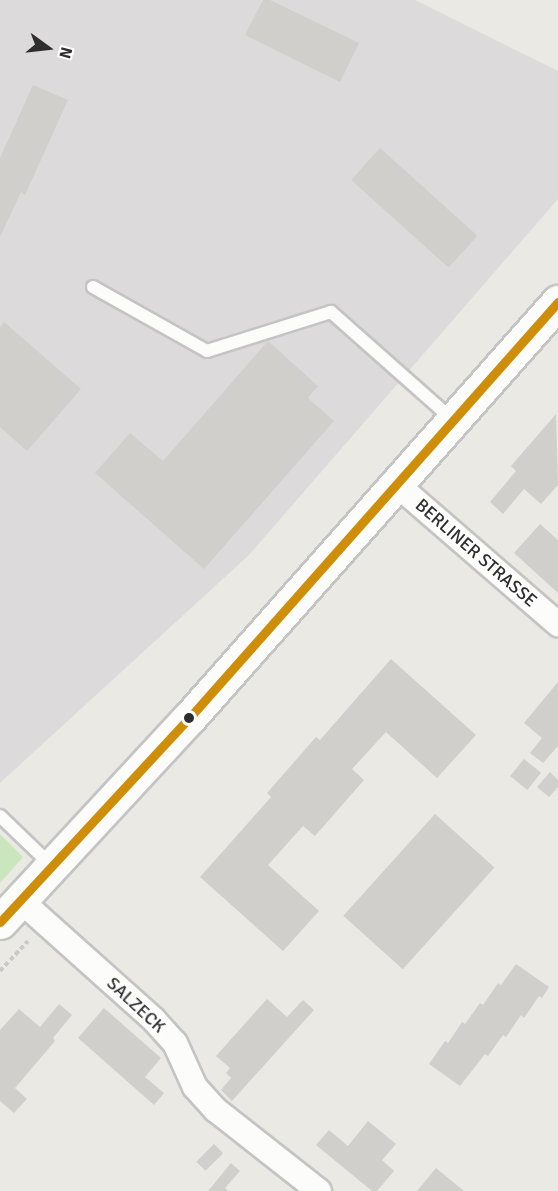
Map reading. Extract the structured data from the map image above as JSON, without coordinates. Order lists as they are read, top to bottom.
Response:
{
  "streets": {
    "street": ["BERLINER STRASSE", "SALZECK"]
  },
  "north": "right"
}
